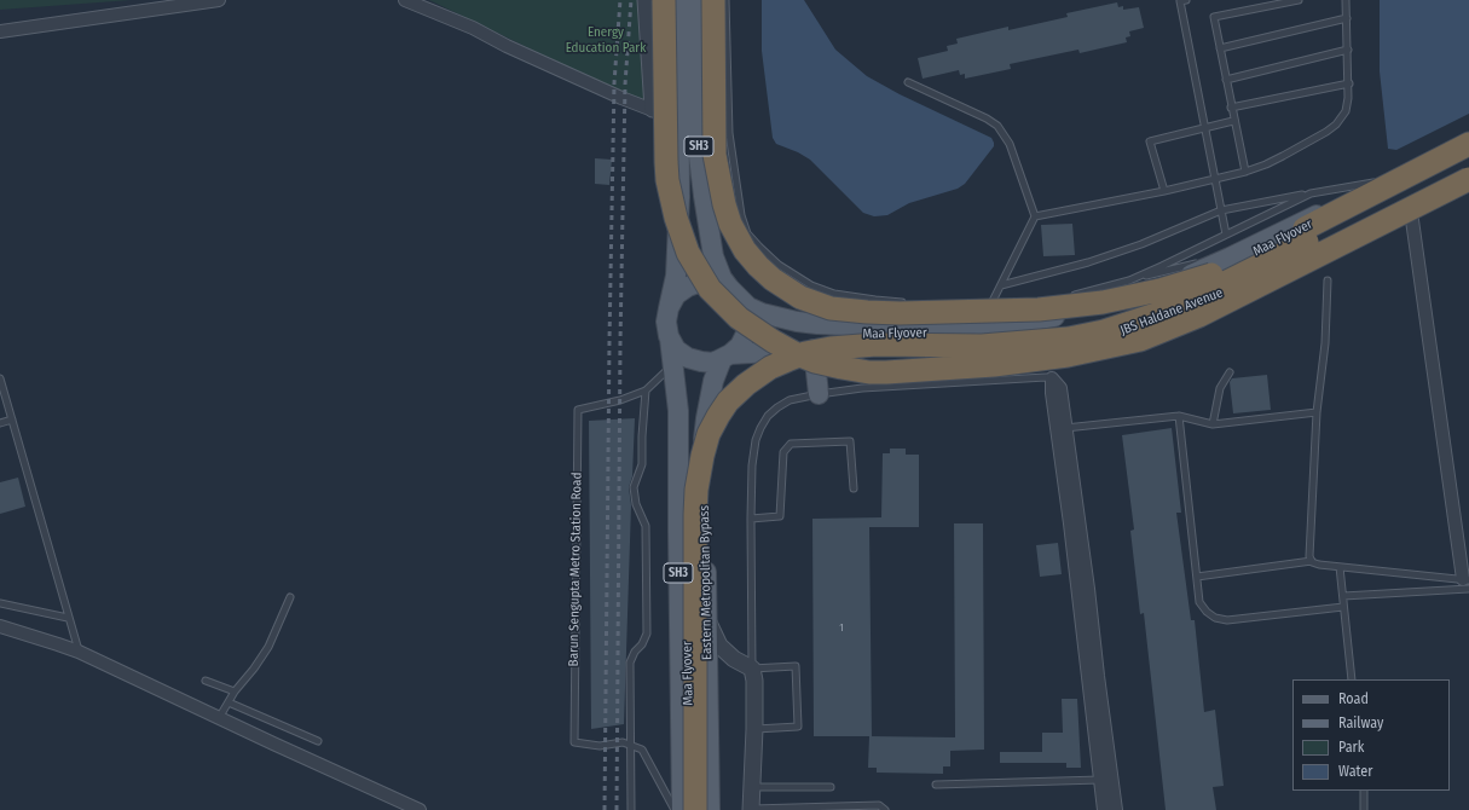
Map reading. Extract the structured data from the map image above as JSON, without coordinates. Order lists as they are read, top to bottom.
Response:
{
  "streets": {
    "highway": ["Maa Flyover"],
    "main road": ["SH3", "JBS Haldane Avenue", "Eastern Metropolitan Bypass"],
    "lane": ["Barun Sengupta Metro Station Road"]
  },
  "crossings": [
    ["SH3", "JBS Haldane Avenue"],
    ["SH3", "Barun Sengupta Metro Station Road"],
    ["SH3", "Eastern Metropolitan Bypass"],
    ["JBS Haldane Avenue", "Eastern Metropolitan Bypass"]
  ],
  "parks": ["Energy Education Park"],
  "house_numbers": ["1"],
  "legend": [
    "Road",
    "Railway",
    "Park",
    "Water"
  ]
}
